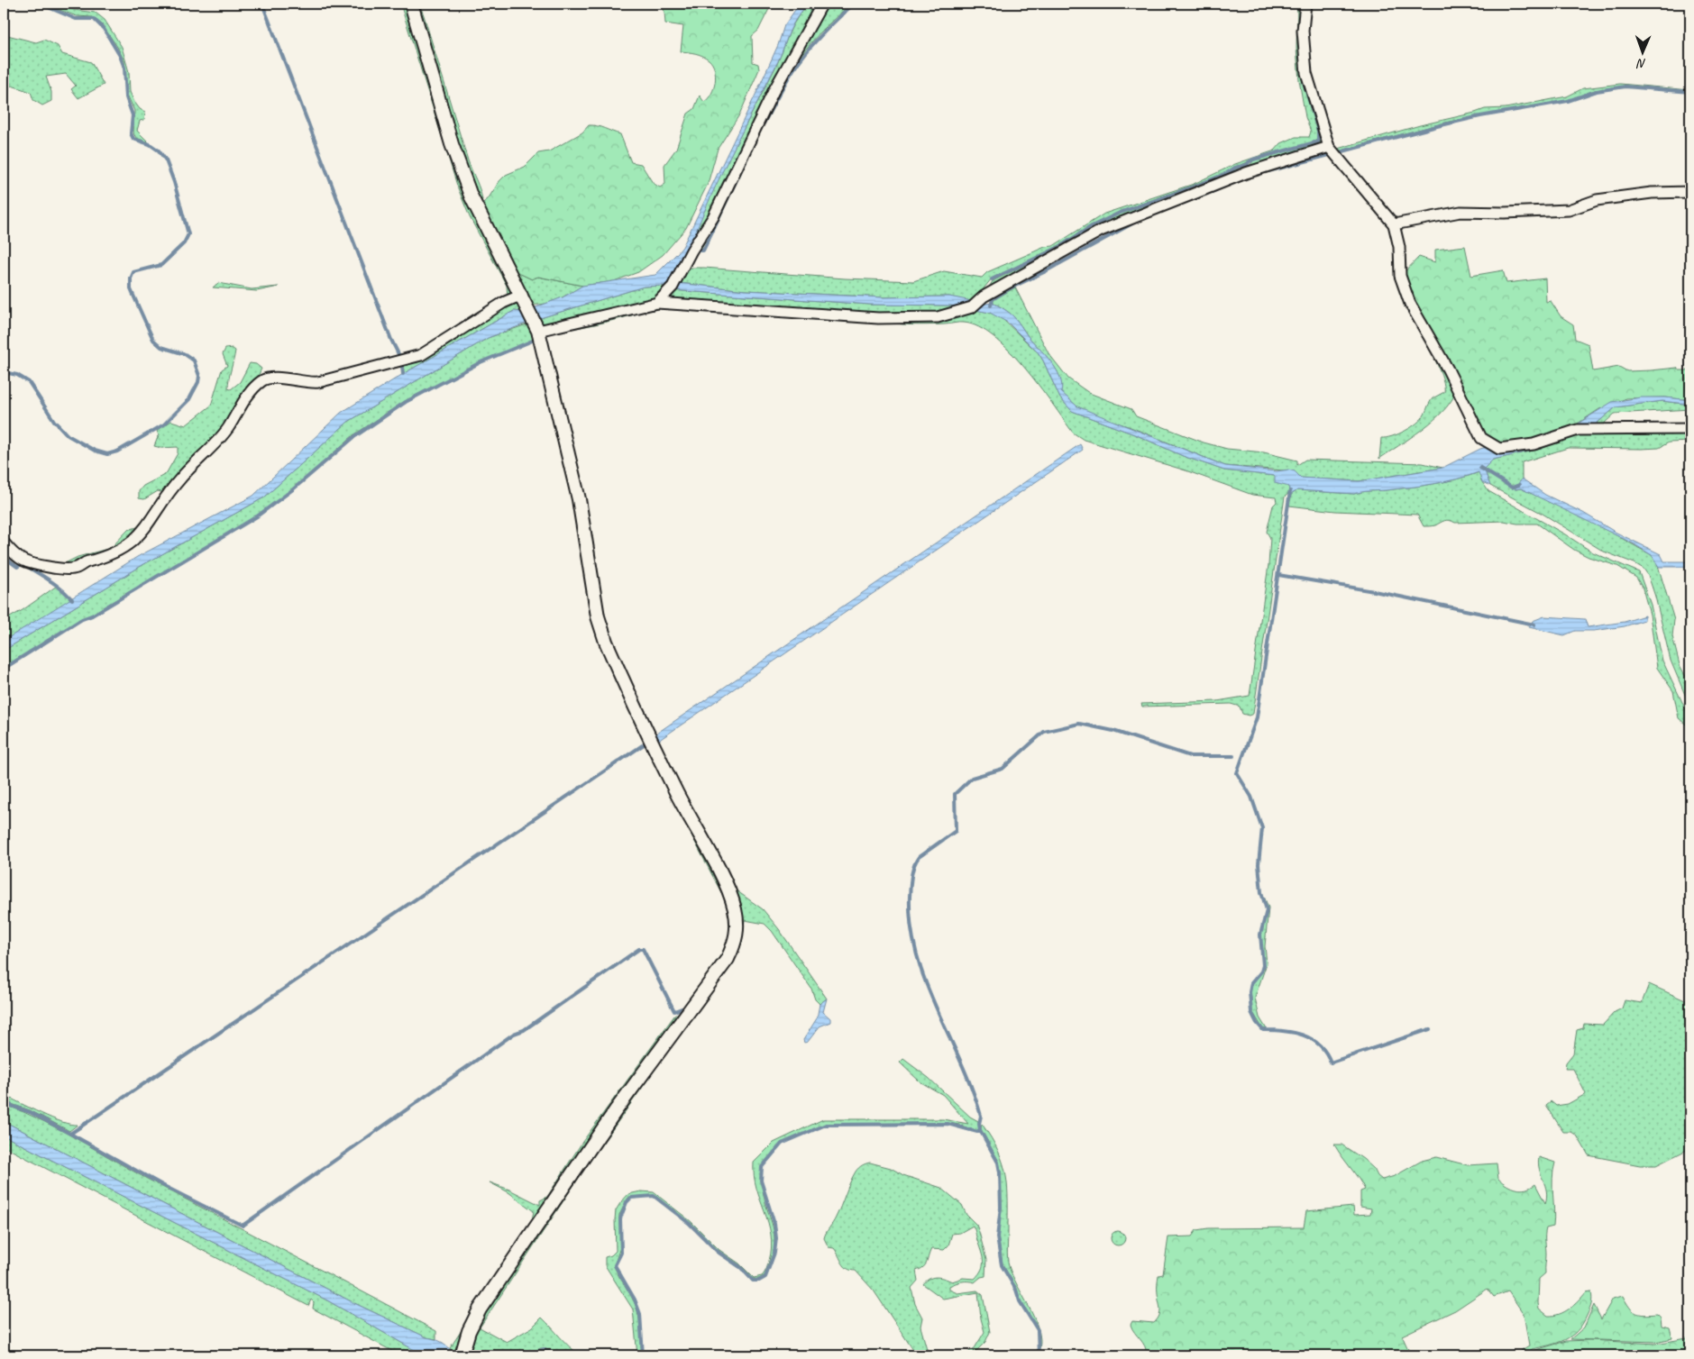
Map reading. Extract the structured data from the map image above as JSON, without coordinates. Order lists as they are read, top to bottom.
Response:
{
  "north": "bottom"
}
